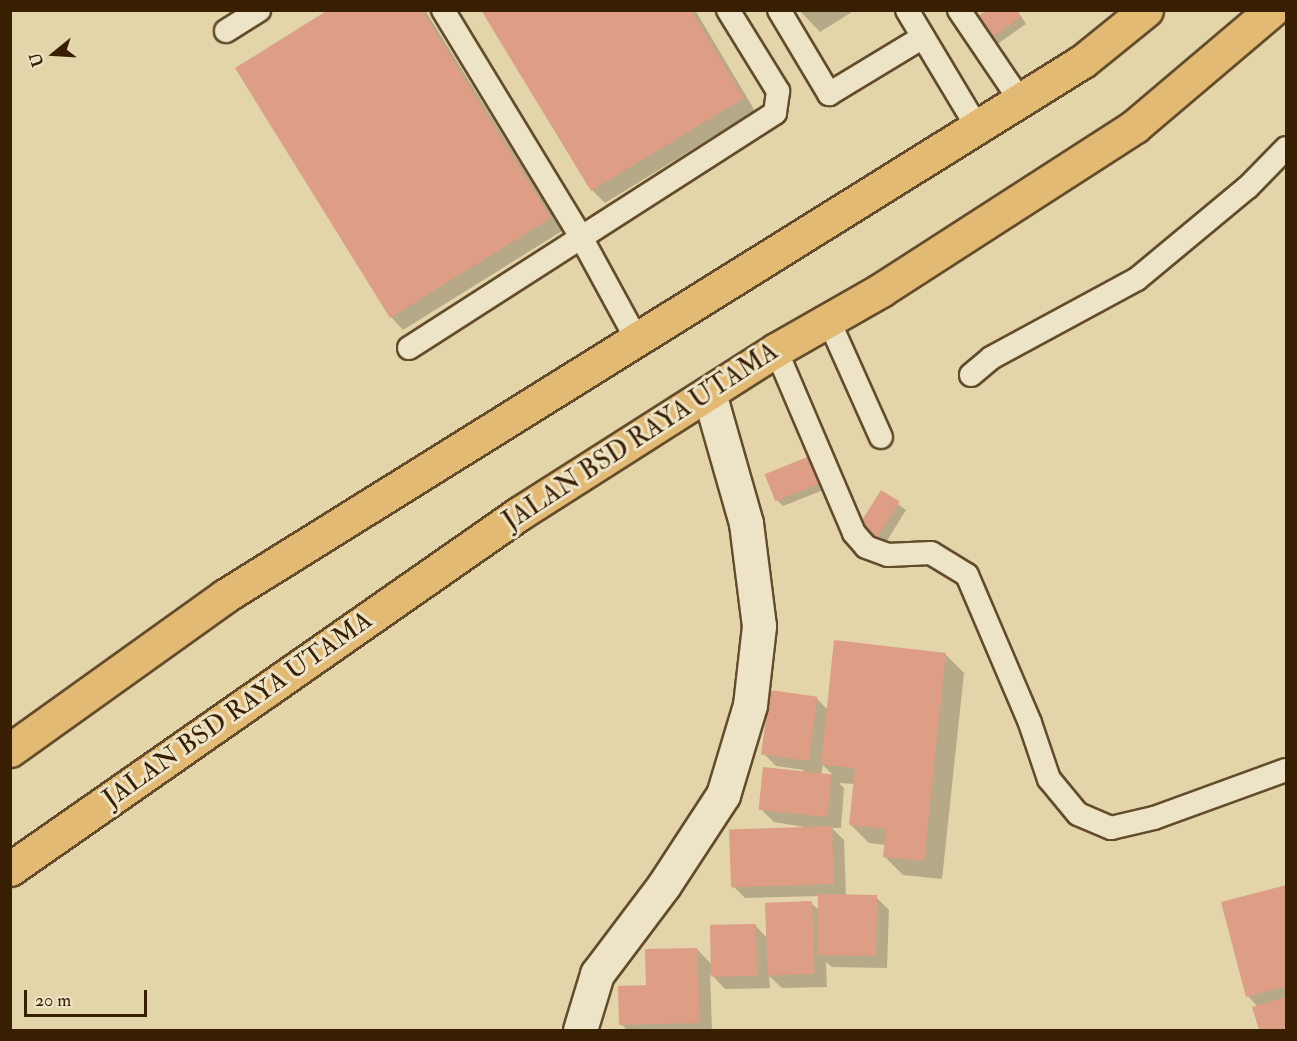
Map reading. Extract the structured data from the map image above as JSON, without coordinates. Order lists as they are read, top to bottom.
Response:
{
  "streets": {
    "main road": ["JALAN BSD RAYA UTAMA"]
  },
  "scale_bar": "20 m",
  "north": "left"
}
